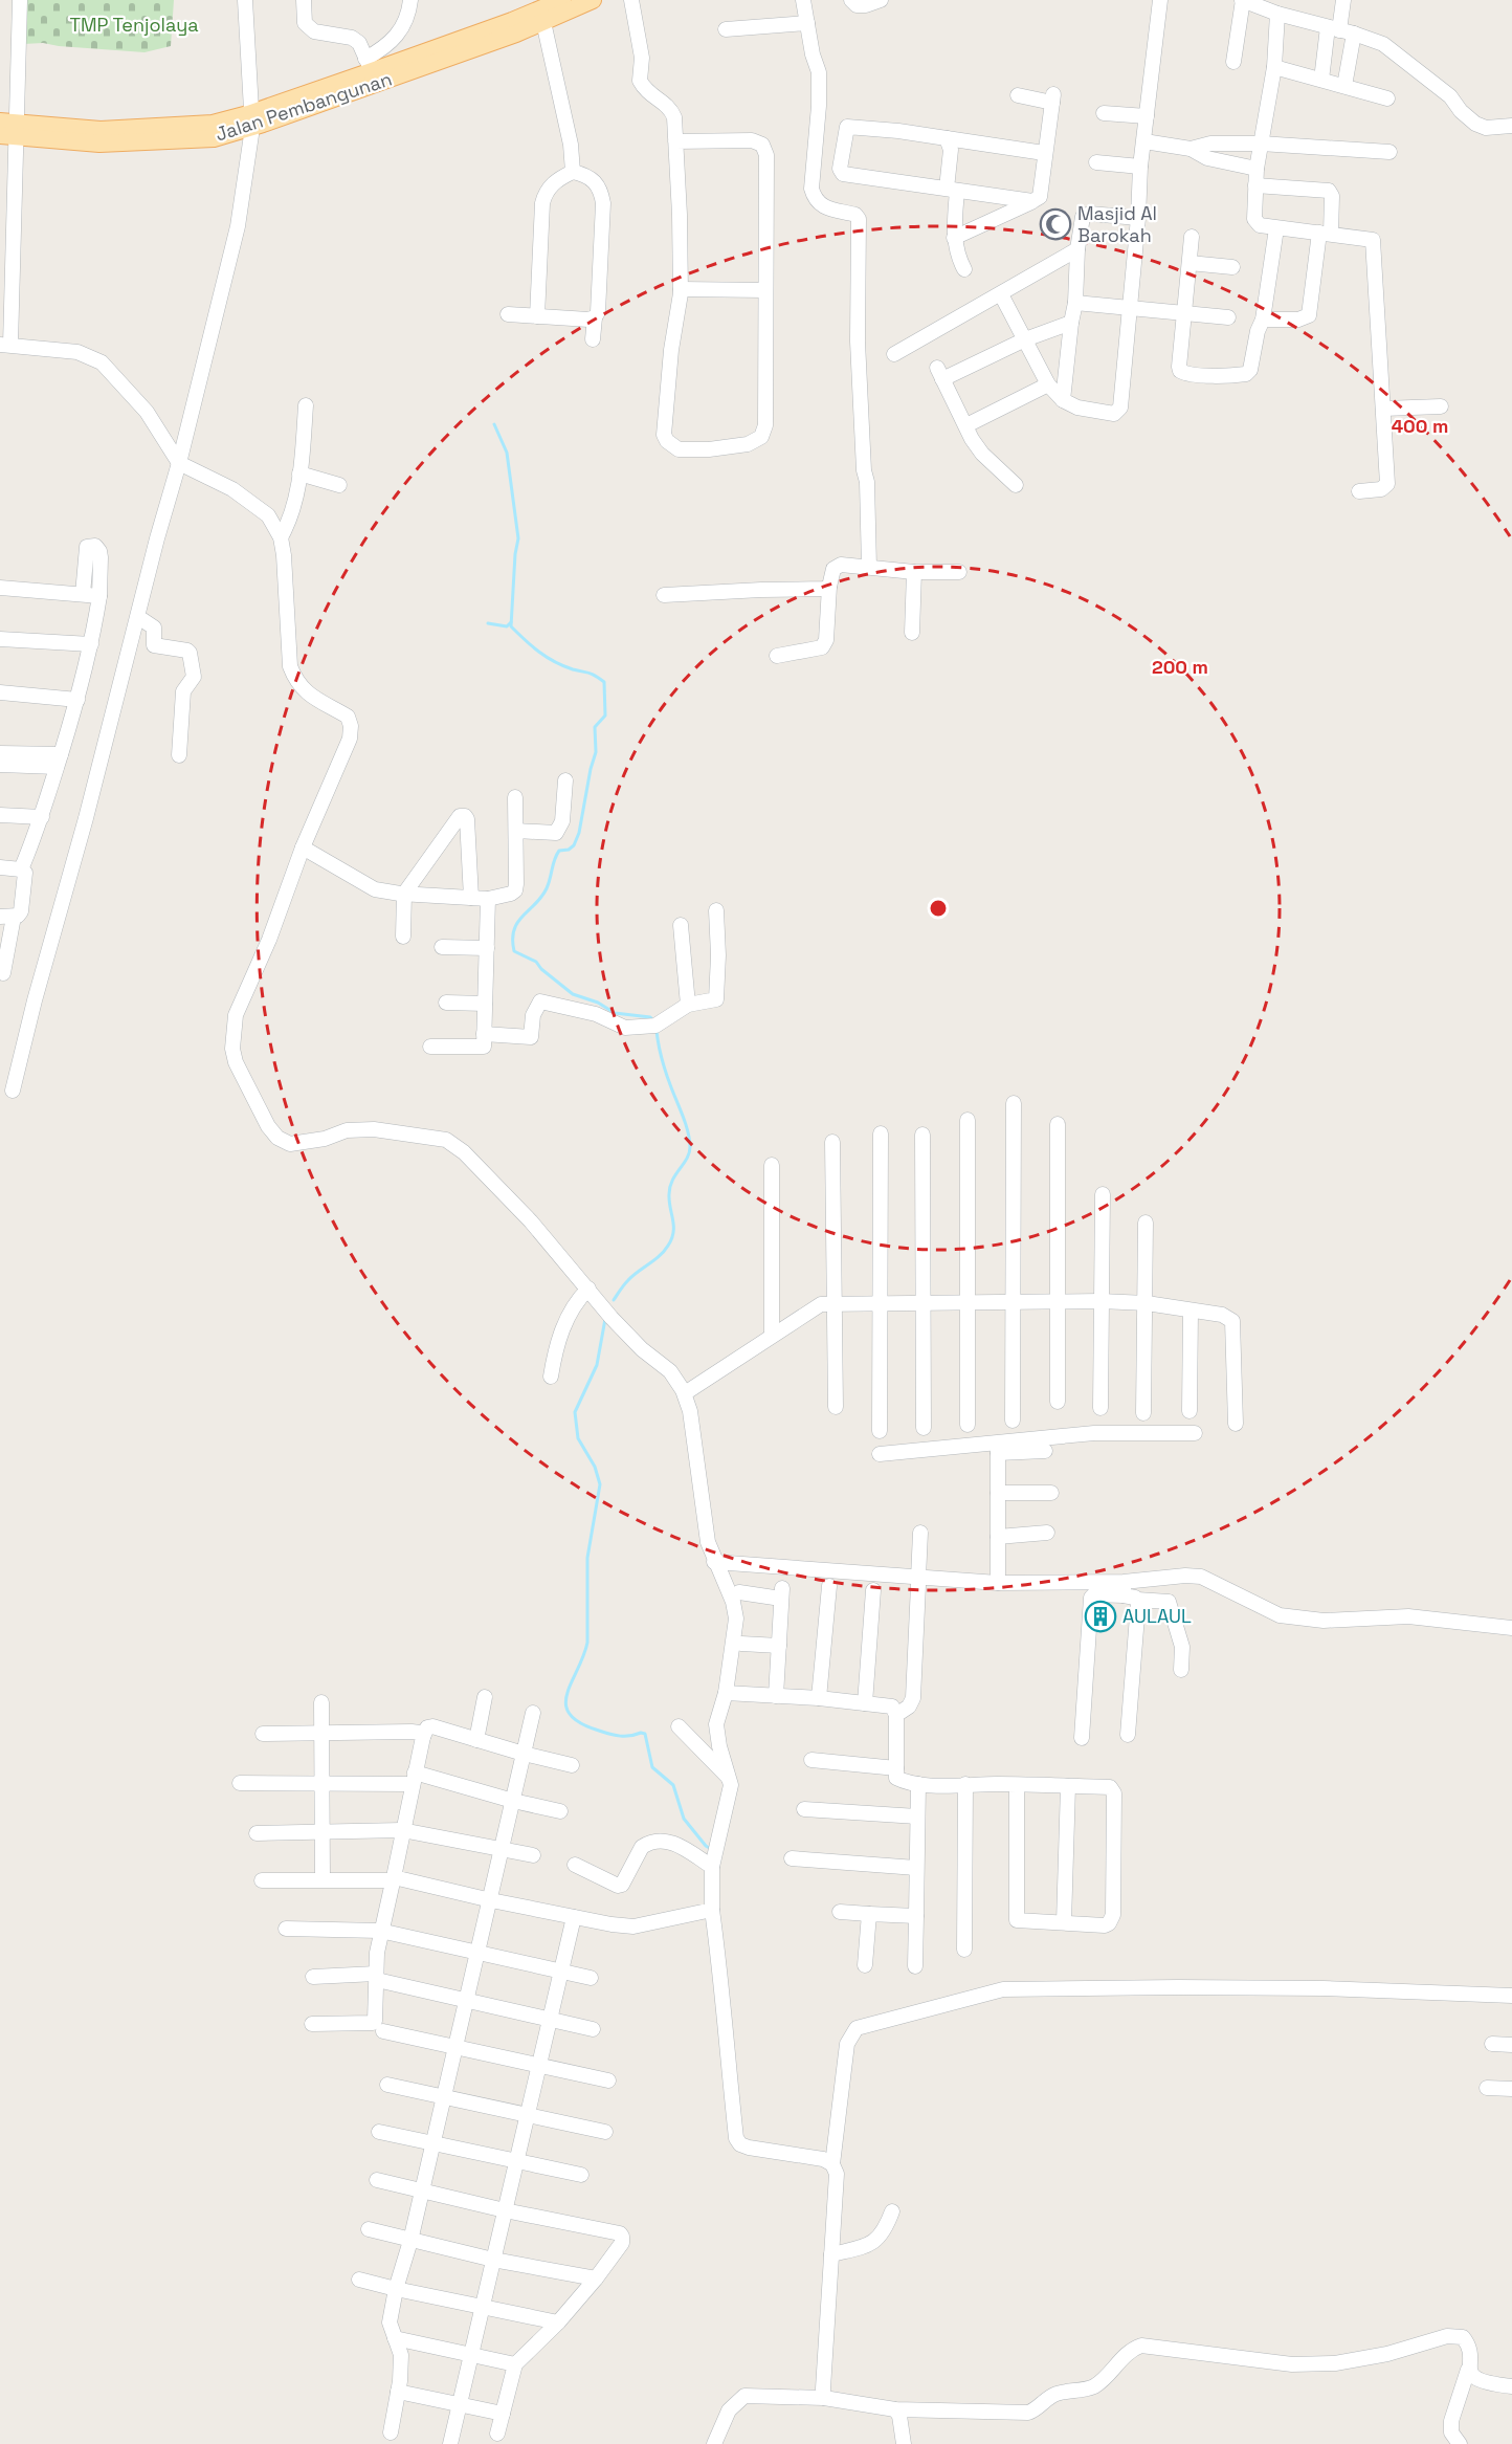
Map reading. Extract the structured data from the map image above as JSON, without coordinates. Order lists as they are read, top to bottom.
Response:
{
  "streets": {
    "main road": ["Jalan Pembangunan"]
  },
  "parks": ["TMP Tenjolaya"],
  "places": {
    "mosque": ["Masjid Al Barokah"],
    "building": ["AULAUL"]
  },
  "rings": ["400 m", "200 m"]
}
